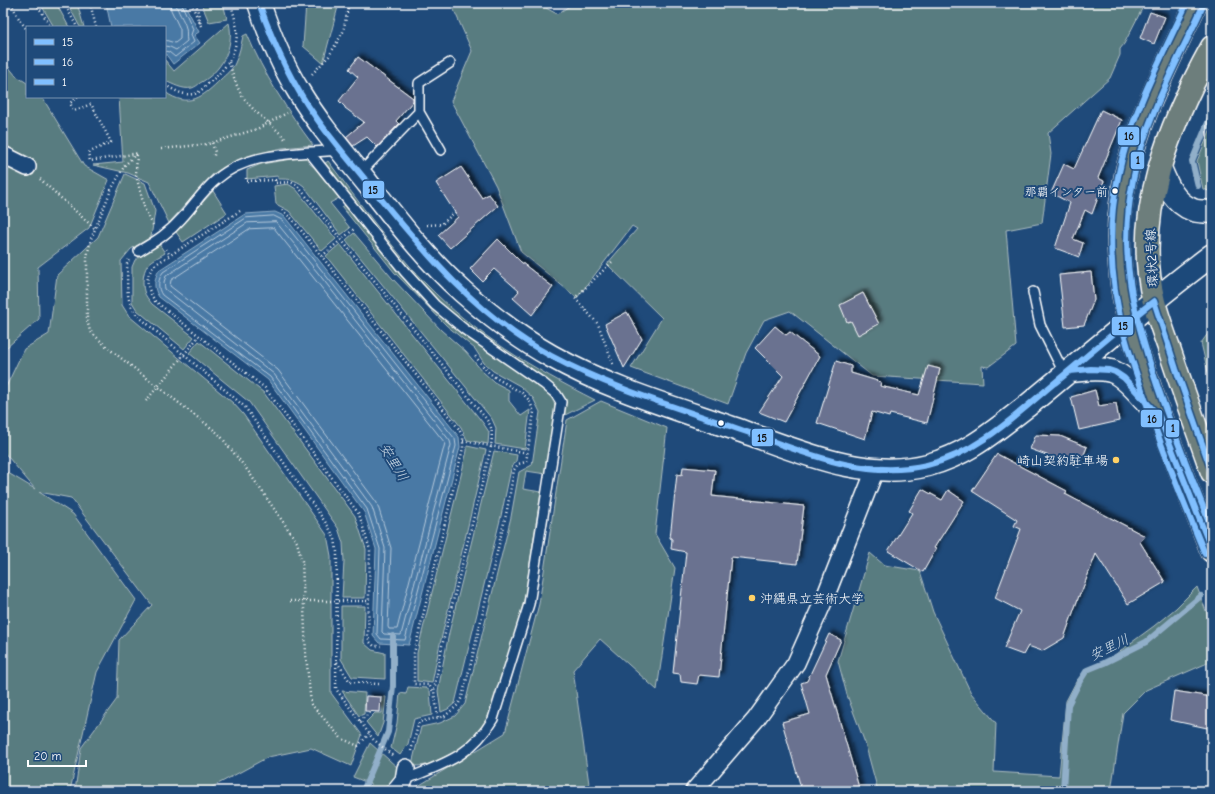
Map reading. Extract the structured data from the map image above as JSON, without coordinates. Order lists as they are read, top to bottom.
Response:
{
  "streets": {
    "main road": ["環状2号線"]
  },
  "water": ["安里川"],
  "places": ["那覇インター前", "崎山契約駐車場", "沖縄県立芸術大学"],
  "lines": ["transit line 15", "transit line 16", "transit line 1"],
  "legend": ["15", "16", "1"],
  "scale_bar": "20 m"
}
